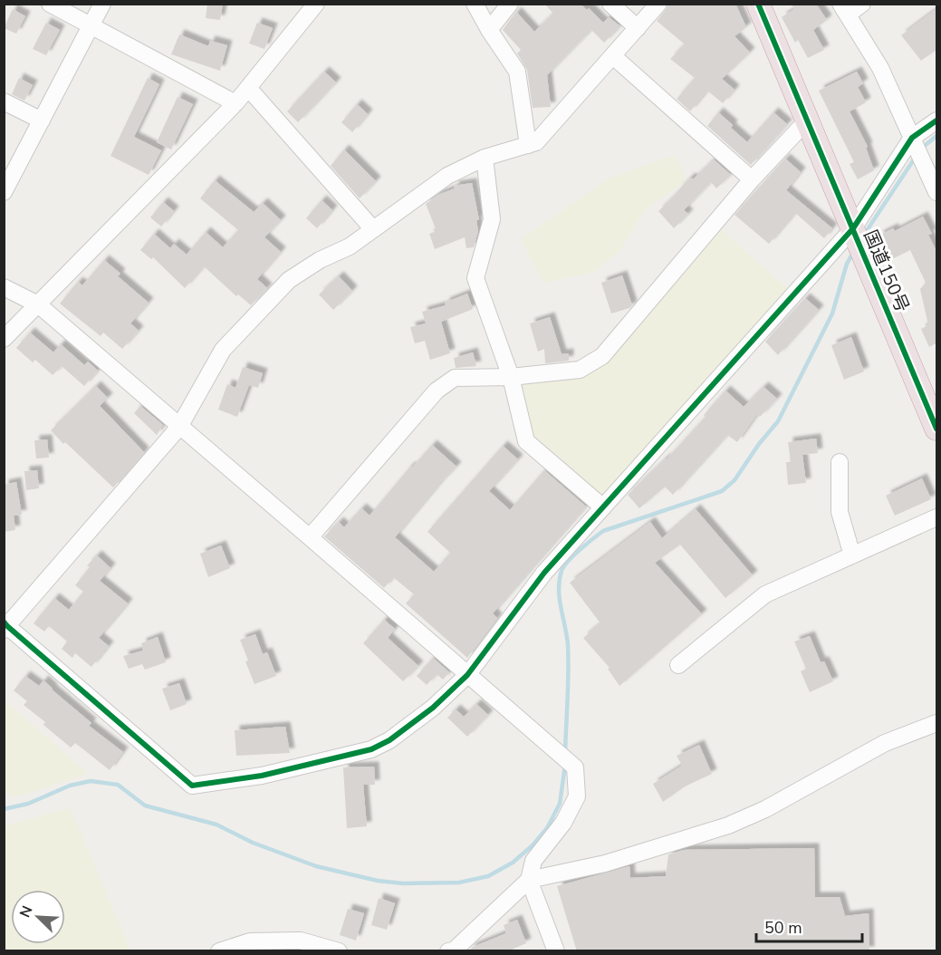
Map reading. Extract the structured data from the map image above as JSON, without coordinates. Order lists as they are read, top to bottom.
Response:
{
  "streets": {
    "highway": ["国道150号"]
  },
  "scale_bar": "50 m",
  "north": "top left"
}
